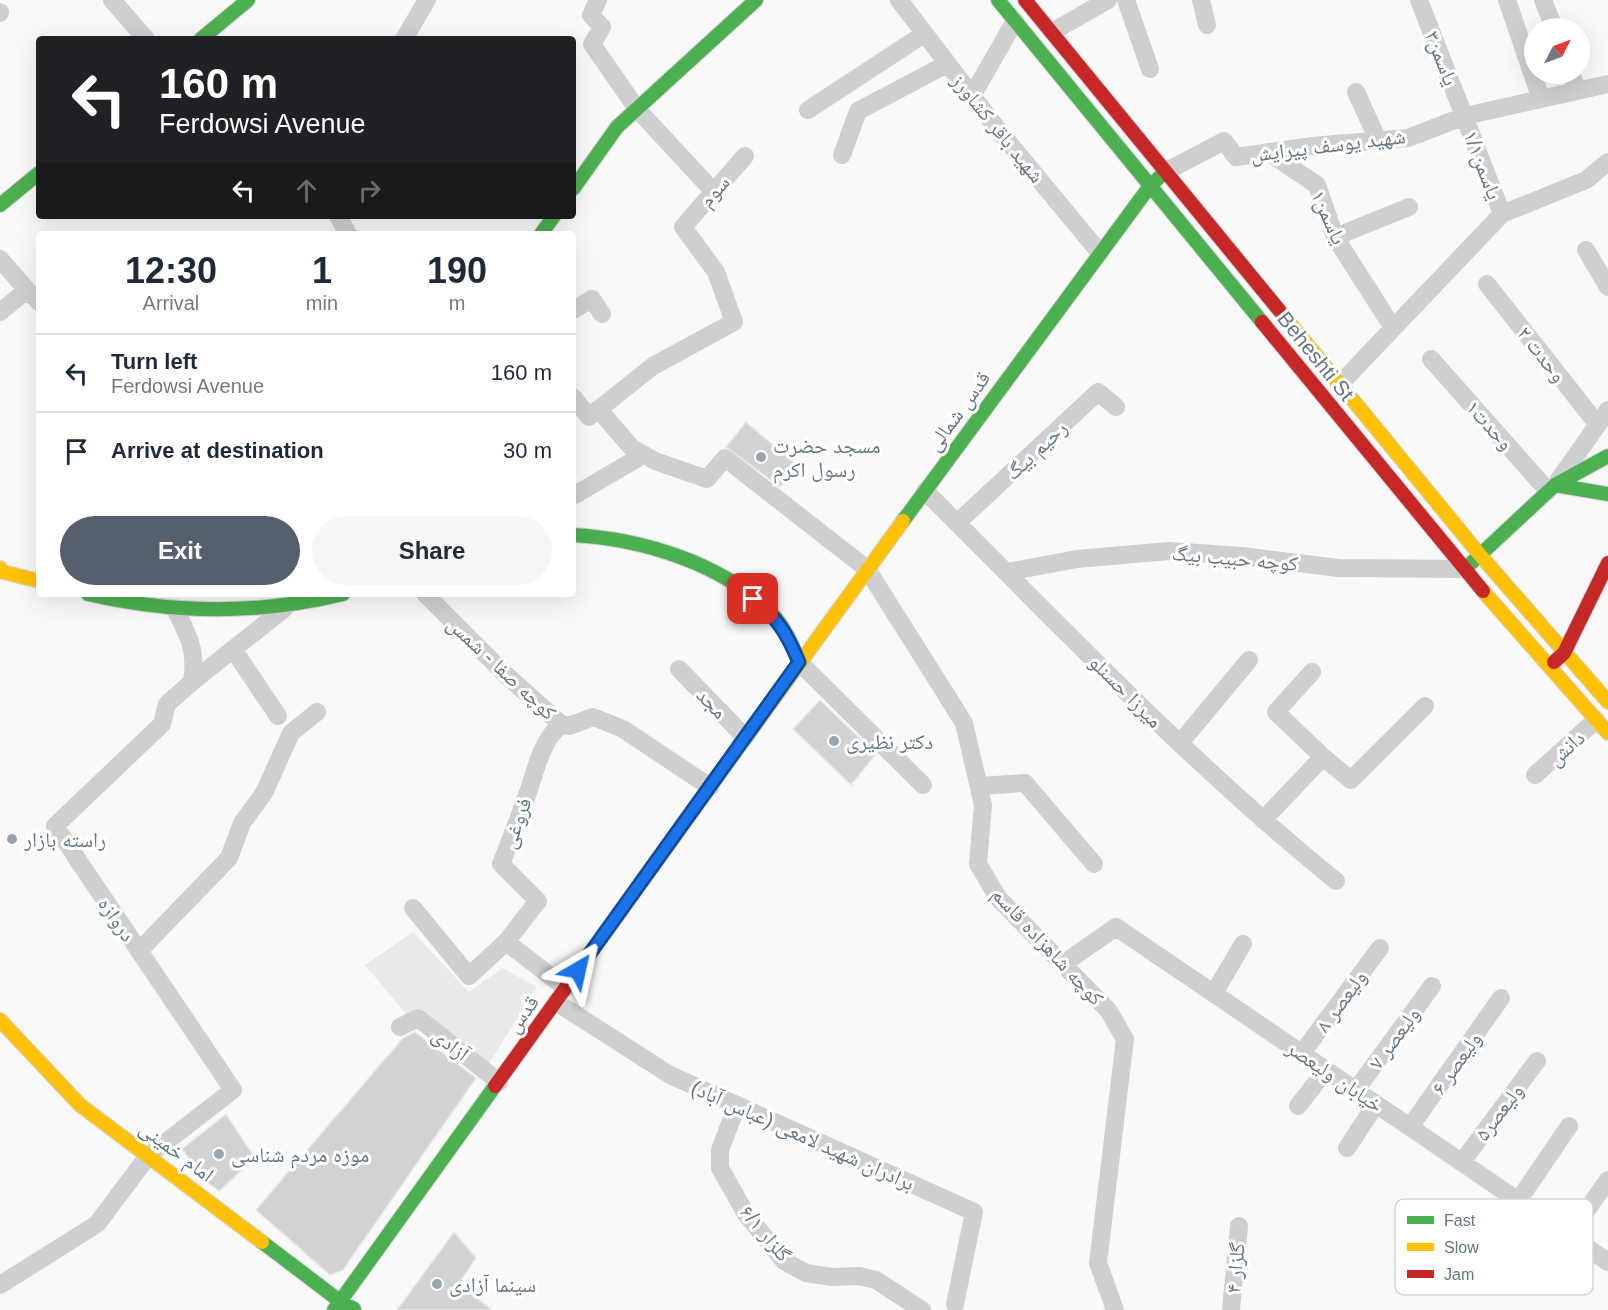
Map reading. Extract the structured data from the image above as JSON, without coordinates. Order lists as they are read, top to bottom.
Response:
{
  "streets": {
    "main road": [
      "Beheshti St",
      "قدس شمالی",
      "قدس",
      "امام خمینی"
    ],
    "street": [
      "یاسمن۳",
      "شهید باقر کشاورز",
      "شهید یوسف پیرایش",
      "یاسمن۱/۱",
      "سوم",
      "یاسمن۱",
      "وحدت ۲",
      "وحدت۱",
      "رحیم بیگ",
      "کوچه حبیب بیگ",
      "کوچه صفا - شمس",
      "میرزا حسنلو",
      "مجد",
      "دانش",
      "فروغی",
      "دروازه",
      "کوچه شاهزاده قاسم",
      "ولیعصر ۸",
      "ولیعصر ۷",
      "آزادی",
      "ولیعصر ۶",
      "خیابان ولیعصر",
      "ولیعصر۵",
      "برادران شهید لامعی (عباس آباد)",
      "گلزار ۶/۱",
      "گلزار ۴"
    ]
  },
  "crossings": [
    ["یاسمن۳", "شهید یوسف پیرایش"],
    ["یاسمن۳", "یاسمن۱/۱"],
    ["شهید باقر کشاورز", "قدس شمالی"],
    ["شهید یوسف پیرایش", "یاسمن۱/۱"],
    ["شهید یوسف پیرایش", "یاسمن۱"],
    ["شهید یوسف پیرایش", "Beheshti St"],
    ["شهید یوسف پیرایش", "قدس شمالی"],
    ["Beheshti St", "قدس شمالی"],
    ["Beheshti St", "کوچه حبیب بیگ"],
    ["Beheshti St", "دانش"],
    ["قدس شمالی", "میرزا حسنلو"],
    ["قدس شمالی", "کوچه شاهزاده قاسم"],
    ["قدس شمالی", "قدس"],
    ["رحیم بیگ", "میرزا حسنلو"],
    ["کوچه حبیب بیگ", "میرزا حسنلو"],
    ["کوچه صفا - شمس", "فروغی"],
    ["کوچه صفا - شمس", "قدس"],
    ["مجد", "قدس"],
    ["دروازه", "امام خمینی"],
    ["کوچه شاهزاده قاسم", "خیابان ولیعصر"],
    ["ولیعصر ۸", "خیابان ولیعصر"],
    ["قدس", "آزادی"],
    ["قدس", "برادران شهید لامعی (عباس آباد)"],
    ["قدس", "امام خمینی"],
    ["ولیعصر ۷", "خیابان ولیعصر"],
    ["ولیعصر ۶", "خیابان ولیعصر"],
    ["خیابان ولیعصر", "ولیعصر۵"],
    ["برادران شهید لامعی (عباس آباد)", "گلزار ۶/۱"]
  ],
  "places": [
    "مسجد حضرت رسول اکرم",
    "دکتر نظیری",
    "راسته بازار",
    "موزه مردم شناسی",
    "سینما آزادی"
  ],
  "legend": ["Fast", "Slow", "Jam"],
  "north": "top right",
  "page": {
    "turn": ["160 m", "Ferdowsi Avenue"],
    "eta": [
      "12:30",
      "Arrival",
      "1",
      "min",
      "190",
      "m"
    ],
    "list": [
      {
        "name": "Turn left",
        "note": "Ferdowsi Avenue",
        "value": "160 m"
      },
      {
        "name": "Arrive at destination",
        "value": "30 m"
      }
    ],
    "buttons": ["Exit", "Share"]
  }
}
